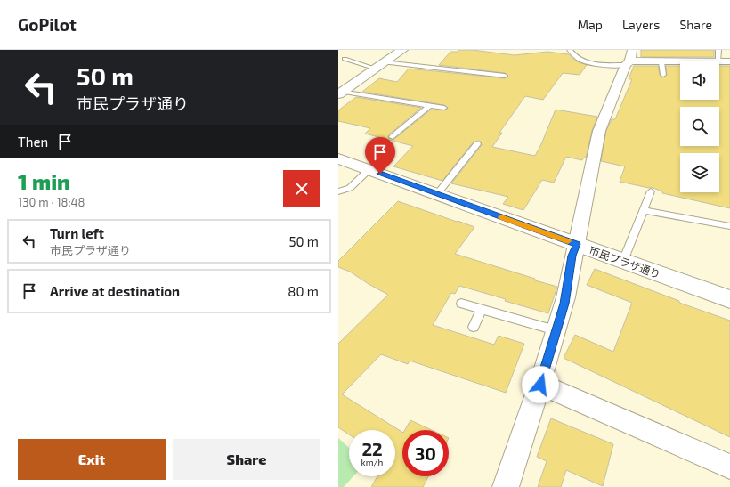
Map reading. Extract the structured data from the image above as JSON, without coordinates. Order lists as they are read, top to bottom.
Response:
{
  "streets": {
    "street": ["市民プラザ通り"]
  },
  "page": {
    "header": "GoPilot",
    "nav": ["Map", "Layers", "Share"],
    "turn": ["50 m", "市民プラザ通り"],
    "then": "Then",
    "heading": ["1 min", "130 m · 18:48"],
    "list": [
      {
        "name": "Turn left",
        "note": "市民プラザ通り",
        "value": "50 m"
      },
      {
        "name": "Arrive at destination",
        "value": "80 m"
      }
    ],
    "speed": "22 km/h",
    "limit": "30",
    "buttons": ["Exit", "Share"]
  }
}
